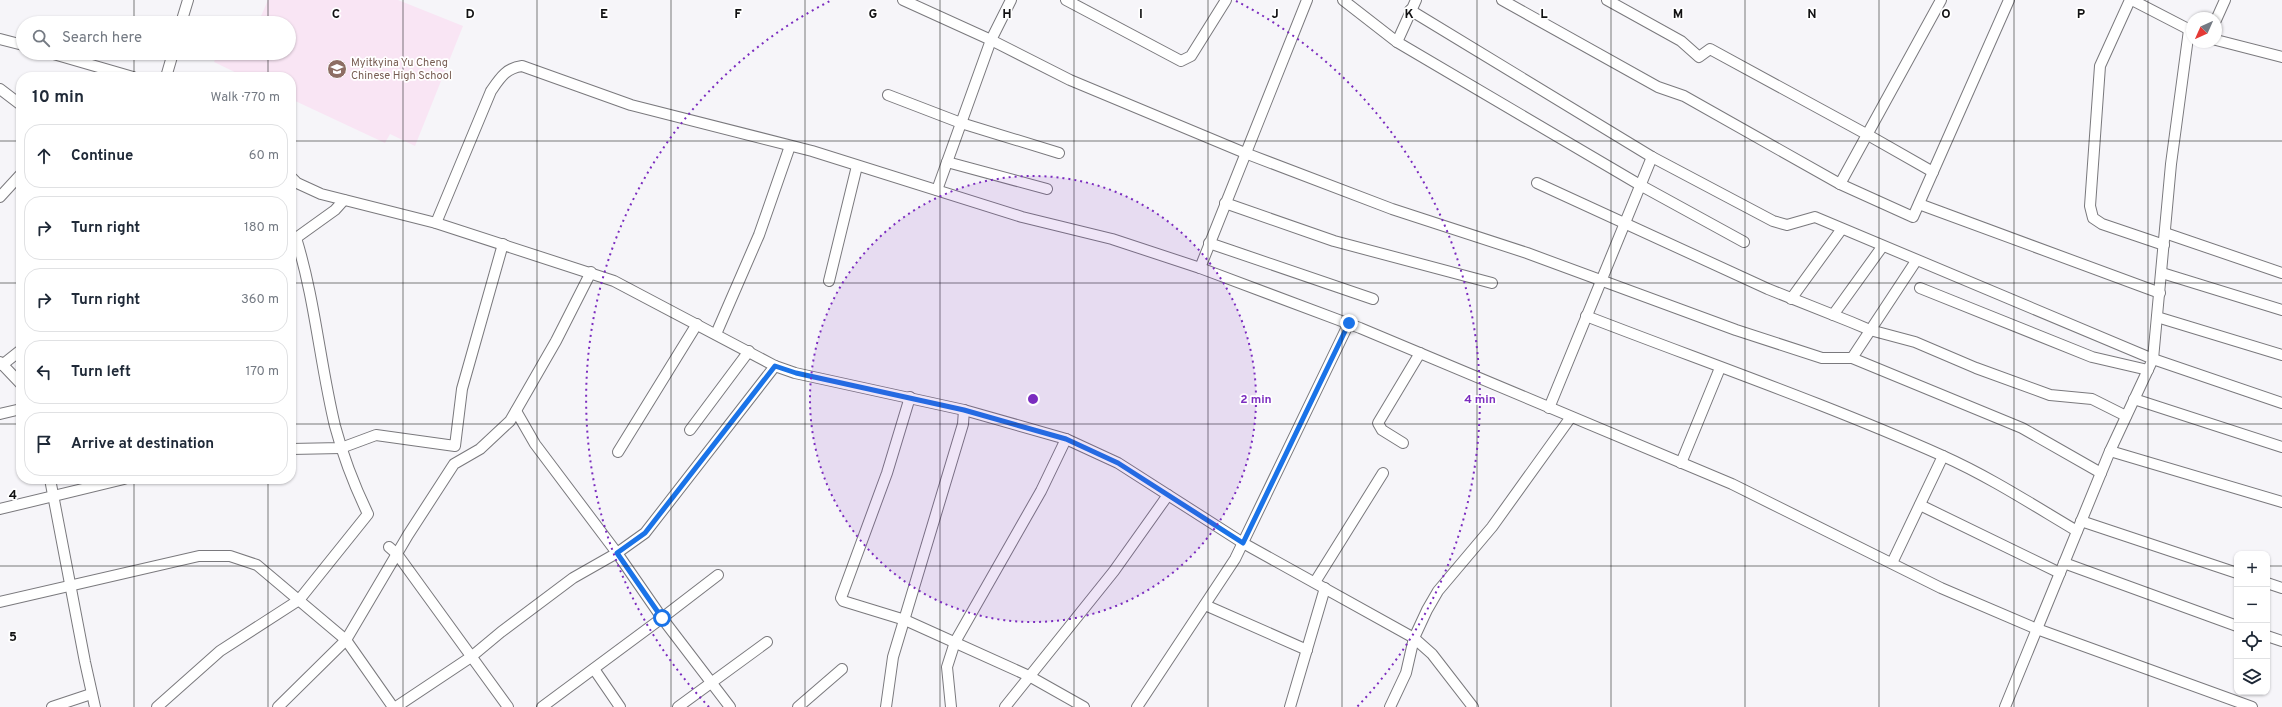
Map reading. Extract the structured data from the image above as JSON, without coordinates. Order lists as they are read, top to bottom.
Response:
{
  "places": {
    "school or university": ["Myitkyina Yu Cheng Chinese High School"]
  },
  "north": "bottom left",
  "page": {
    "search": "Search here",
    "heading": ["10 min", "Walk · 770 m"],
    "list": [
      ["Continue", "60 m"],
      ["Turn right", "180 m"],
      ["Turn right", "360 m"],
      ["Turn left", "170 m"],
      "Arrive at destination"
    ],
    "map_buttons": ["+", "−"]
  },
  "grid": {
    "columns": [
      "C",
      "D",
      "E",
      "F",
      "G",
      "H",
      "I",
      "J",
      "K",
      "L",
      "M",
      "N",
      "O",
      "P"
    ],
    "rows": ["4", "5"]
  },
  "rings": ["2 min", "4 min"]
}
